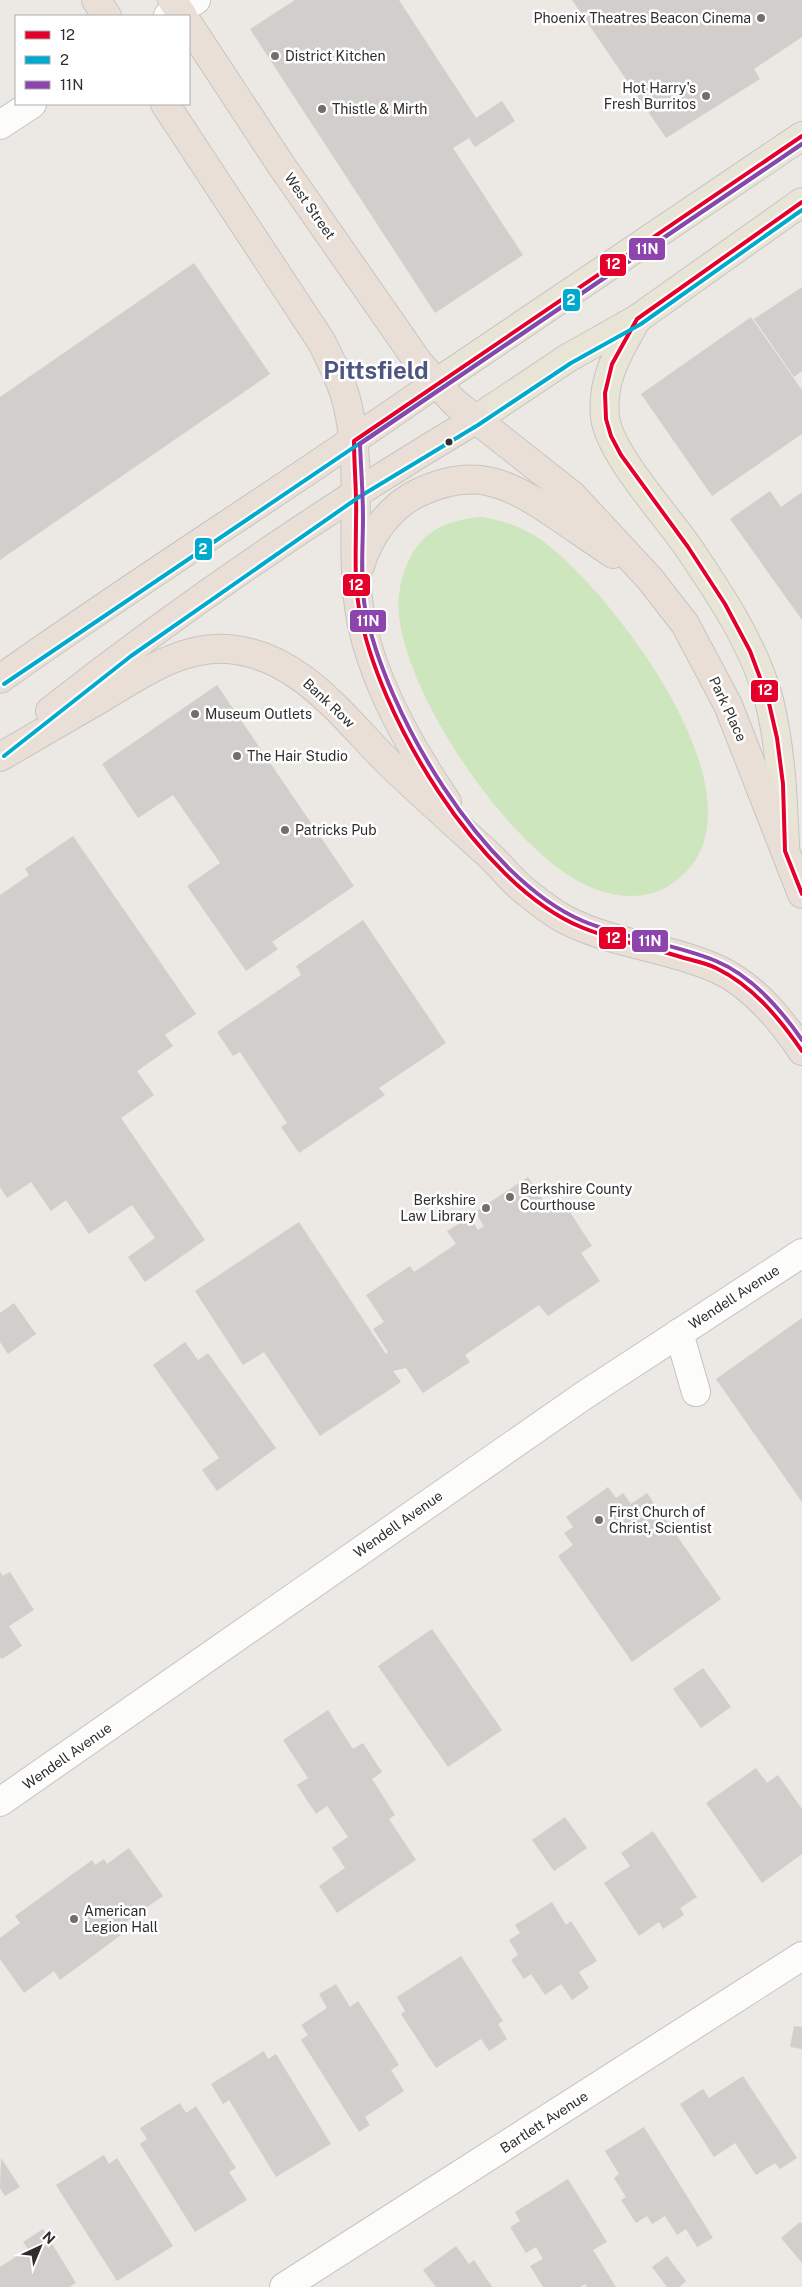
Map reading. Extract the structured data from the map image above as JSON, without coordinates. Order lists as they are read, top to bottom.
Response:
{
  "streets": {
    "highway": ["West Street", "Bank Row", "Park Place"],
    "street": ["Wendell Avenue", "Bartlett Avenue"]
  },
  "crossings": [
    ["West Street", "Park Place"],
    ["Bank Row", "Park Place"]
  ],
  "districts": ["Pittsfield"],
  "places": [
    "Phoenix Theatres Beacon Cinema",
    "District Kitchen",
    "Hot Harry's Fresh Burritos",
    "Thistle & Mirth",
    "Museum Outlets",
    "The Hair Studio",
    "Patricks Pub",
    "Berkshire County Courthouse",
    "Berkshire Law Library",
    "First Church of Christ, Scientist",
    "American Legion Hall"
  ],
  "lines": ["transit line 12", "transit line 2", "transit line 11N"],
  "legend": ["12", "2", "11N"],
  "north": "top right"
}
